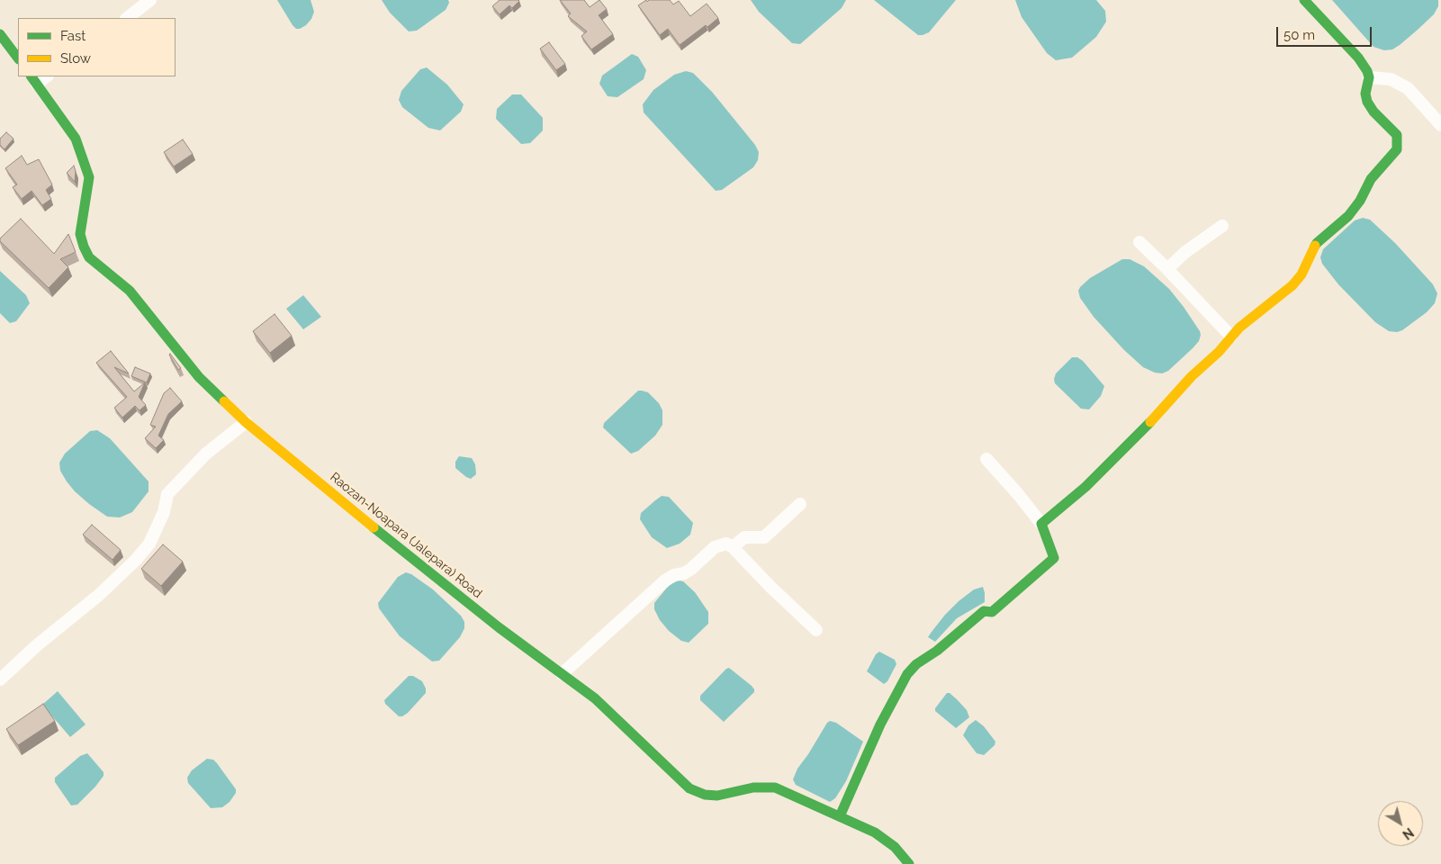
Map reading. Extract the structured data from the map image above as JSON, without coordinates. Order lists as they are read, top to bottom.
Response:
{
  "streets": {
    "main road": ["Raozan-Noapara (Jalepara) Road"]
  },
  "legend": ["Fast", "Slow"],
  "scale_bar": "50 m",
  "north": "bottom right"
}
